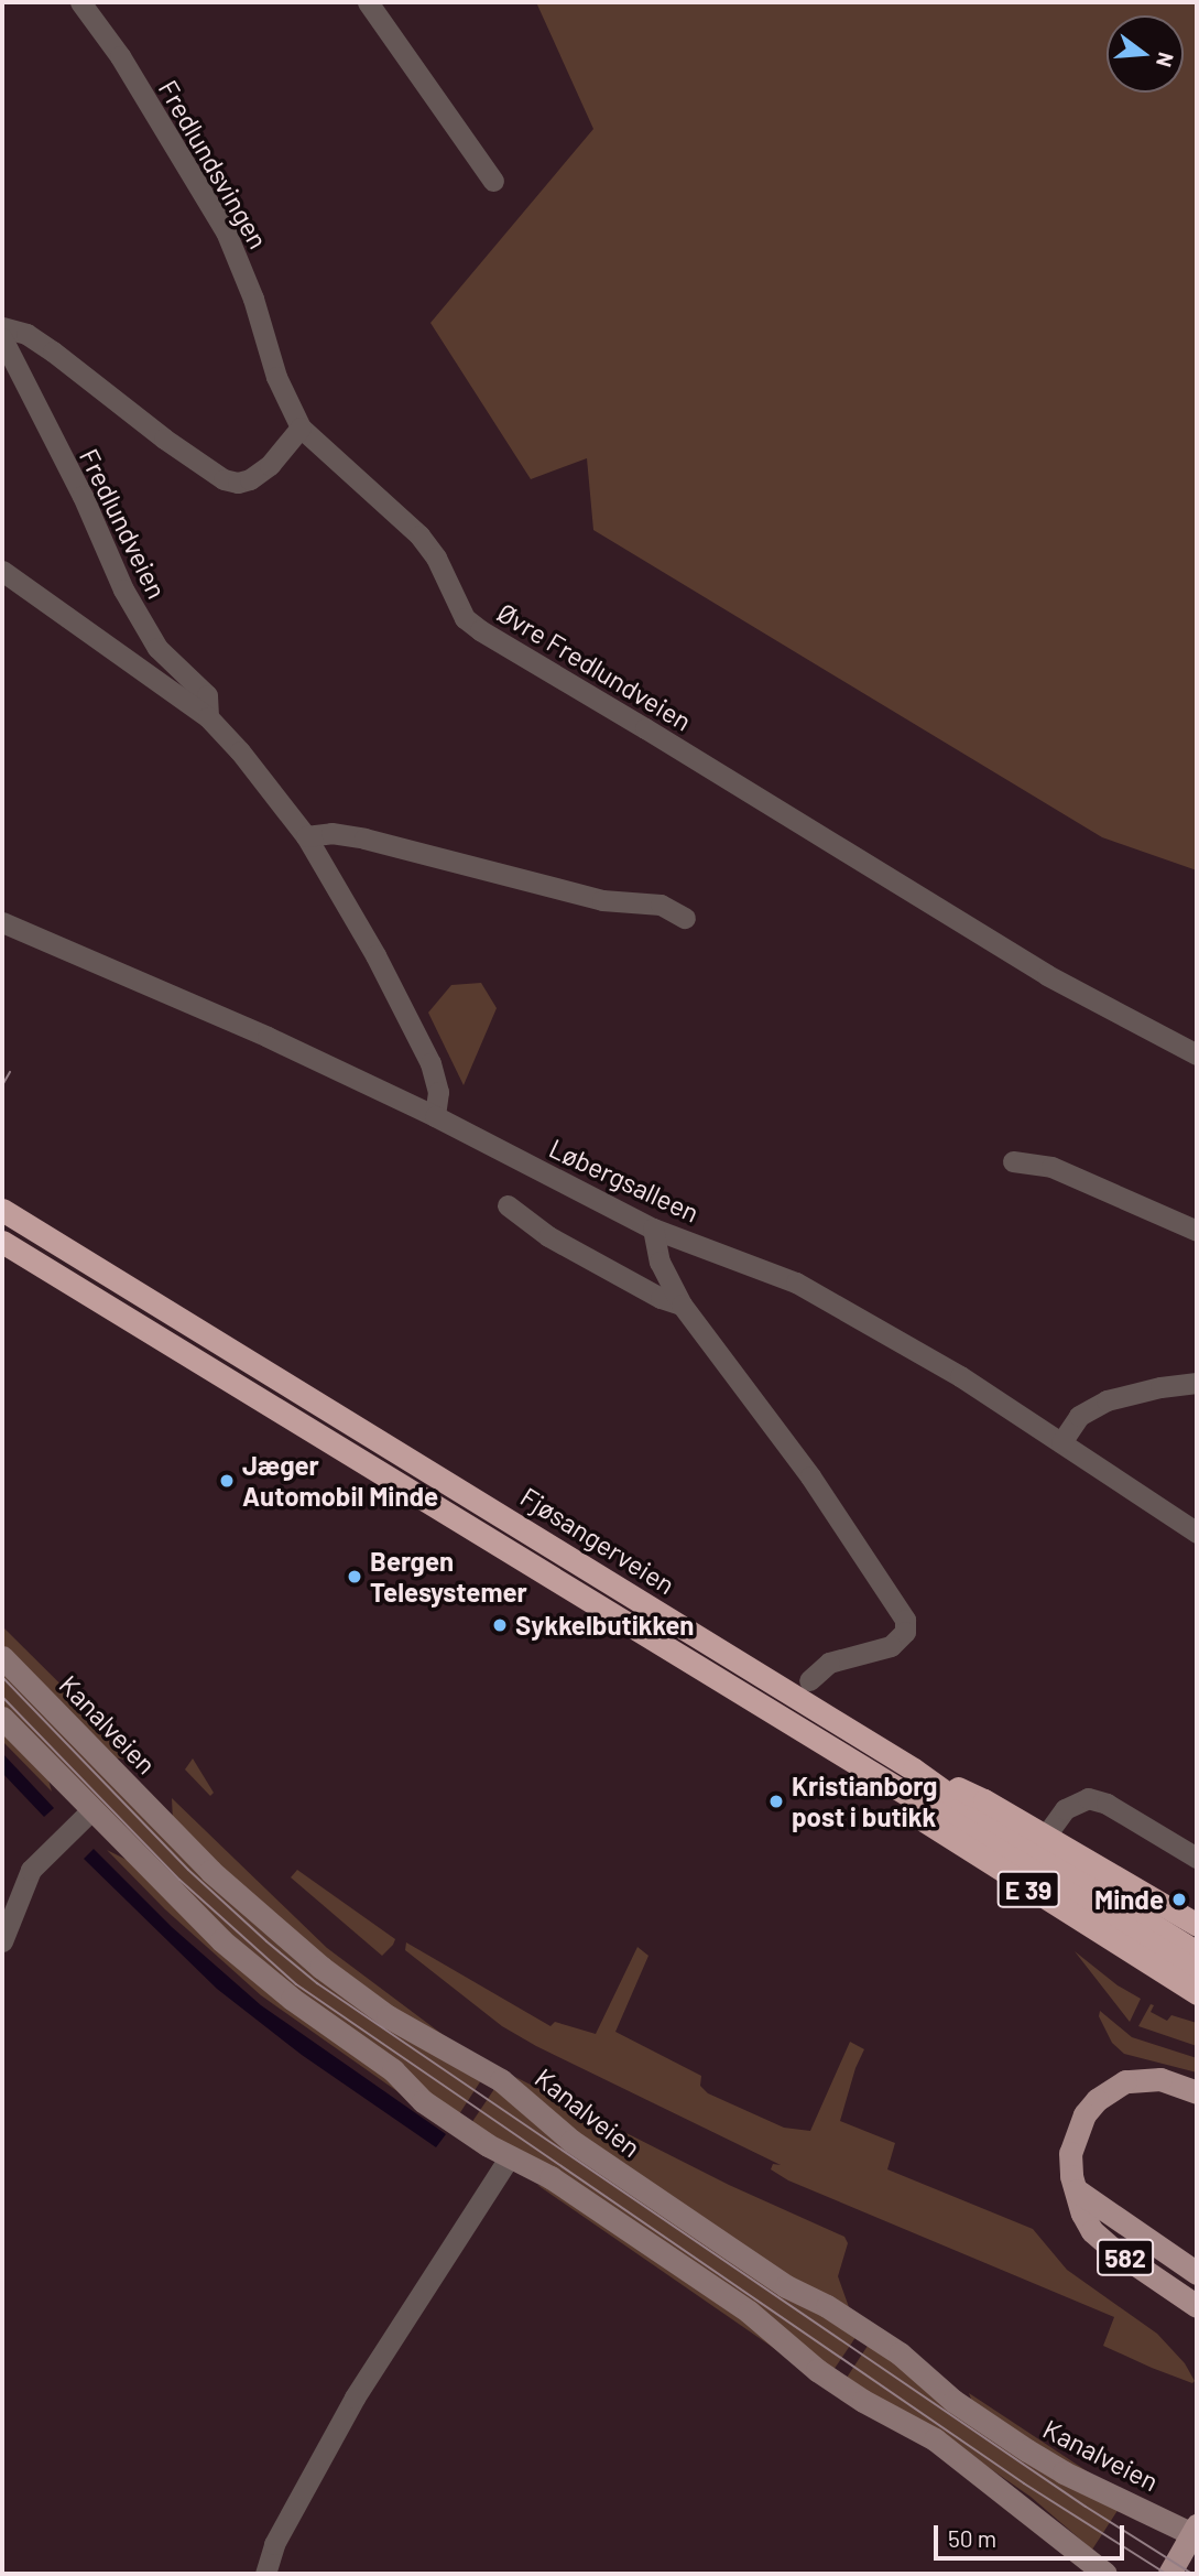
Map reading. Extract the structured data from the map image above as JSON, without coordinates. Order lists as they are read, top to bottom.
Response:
{
  "streets": {
    "highway": ["Fjøsangerveien", "E 39"],
    "main road": ["Kanalveien", "582"],
    "street": [
      "Fredlundsvingen",
      "Fredlundveien",
      "Øvre Fredlundveien",
      "Løbergsalleen"
    ]
  },
  "crossings": [
    ["Fredlundsvingen", "Øvre Fredlundveien"],
    ["Fredlundveien", "Løbergsalleen"],
    ["Fjøsangerveien", "E 39"]
  ],
  "places": [
    "Jæger Automobil Minde",
    "Bergen Telesystemer",
    "Sykkelbutikken",
    "Kristianborg post i butikk",
    "Minde"
  ],
  "scale_bar": "50 m",
  "north": "right"
}
